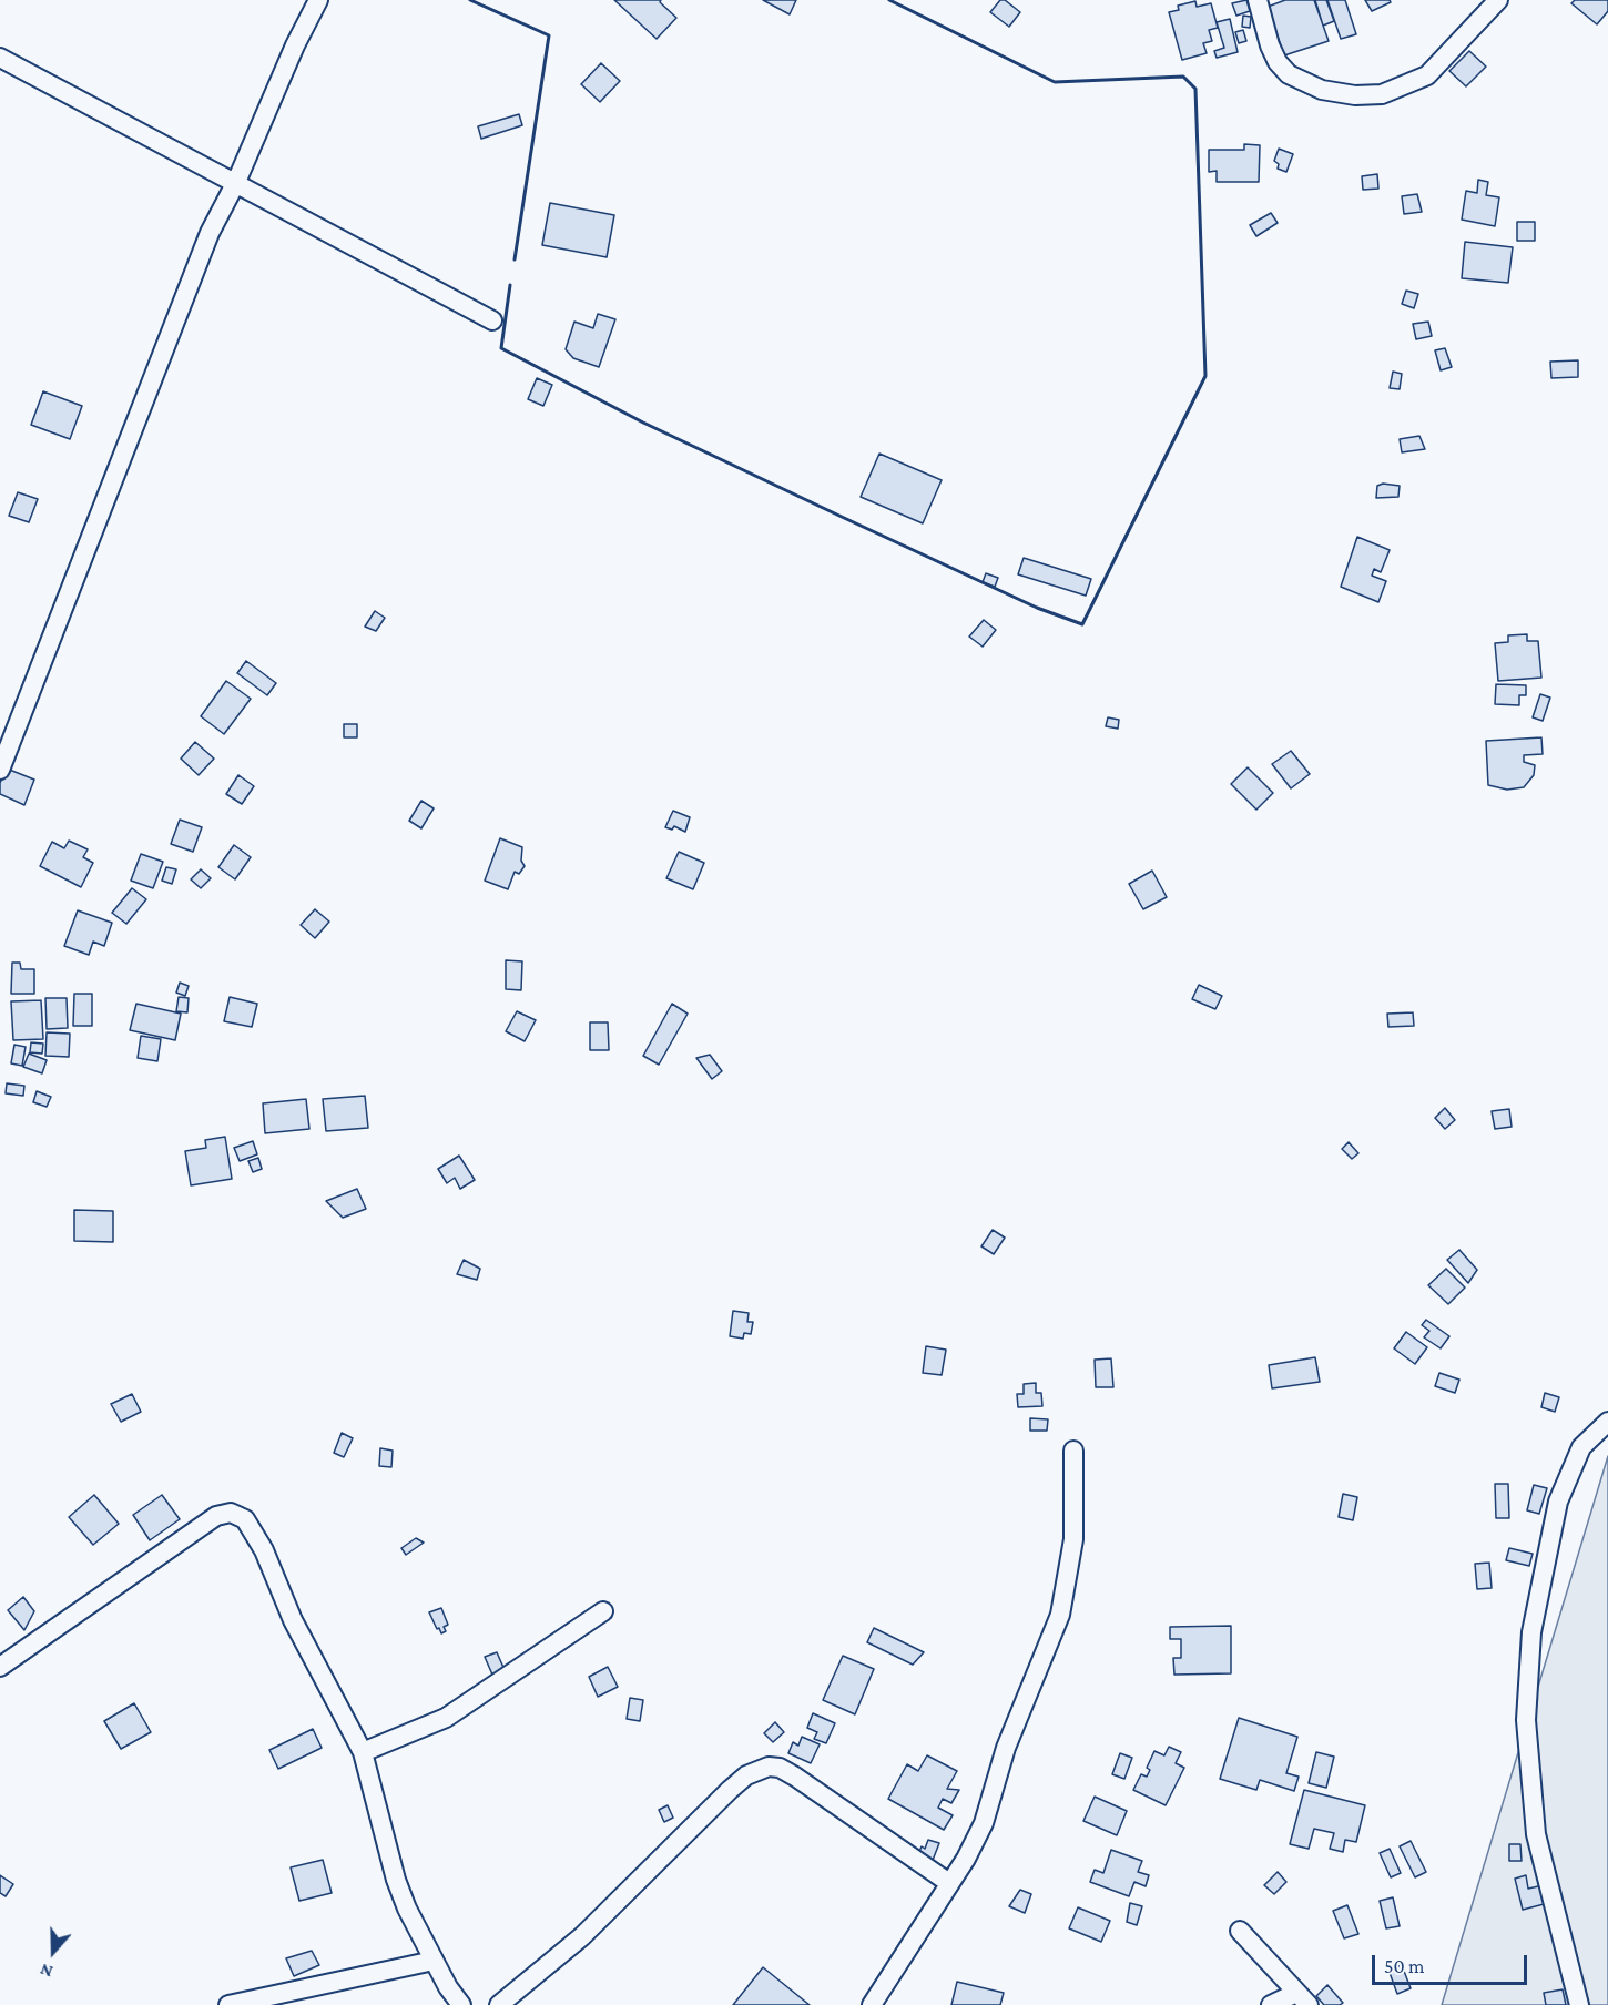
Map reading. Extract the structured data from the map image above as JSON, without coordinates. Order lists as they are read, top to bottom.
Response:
{
  "scale_bar": "50 m",
  "north": "bottom"
}
